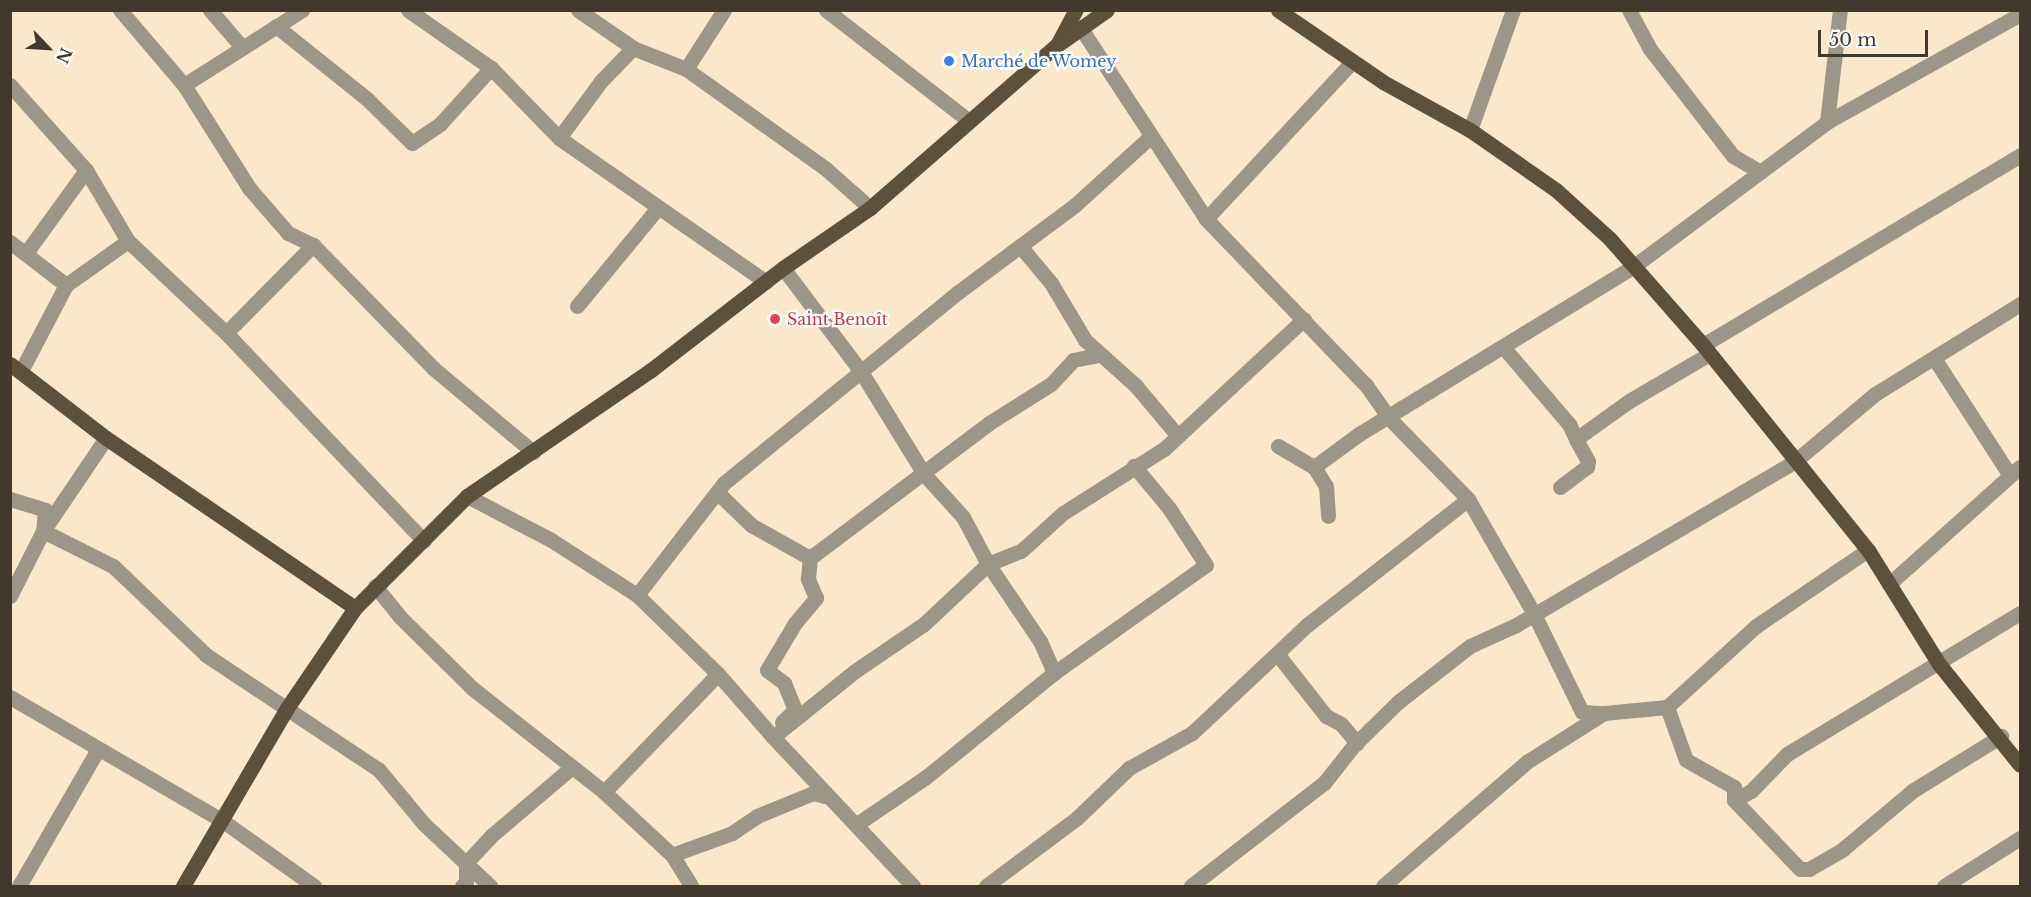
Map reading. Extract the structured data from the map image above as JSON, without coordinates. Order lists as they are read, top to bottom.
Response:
{
  "places": ["Marché de Womey", "Saint Benoît"],
  "scale_bar": "50 m",
  "north": "bottom right"
}
